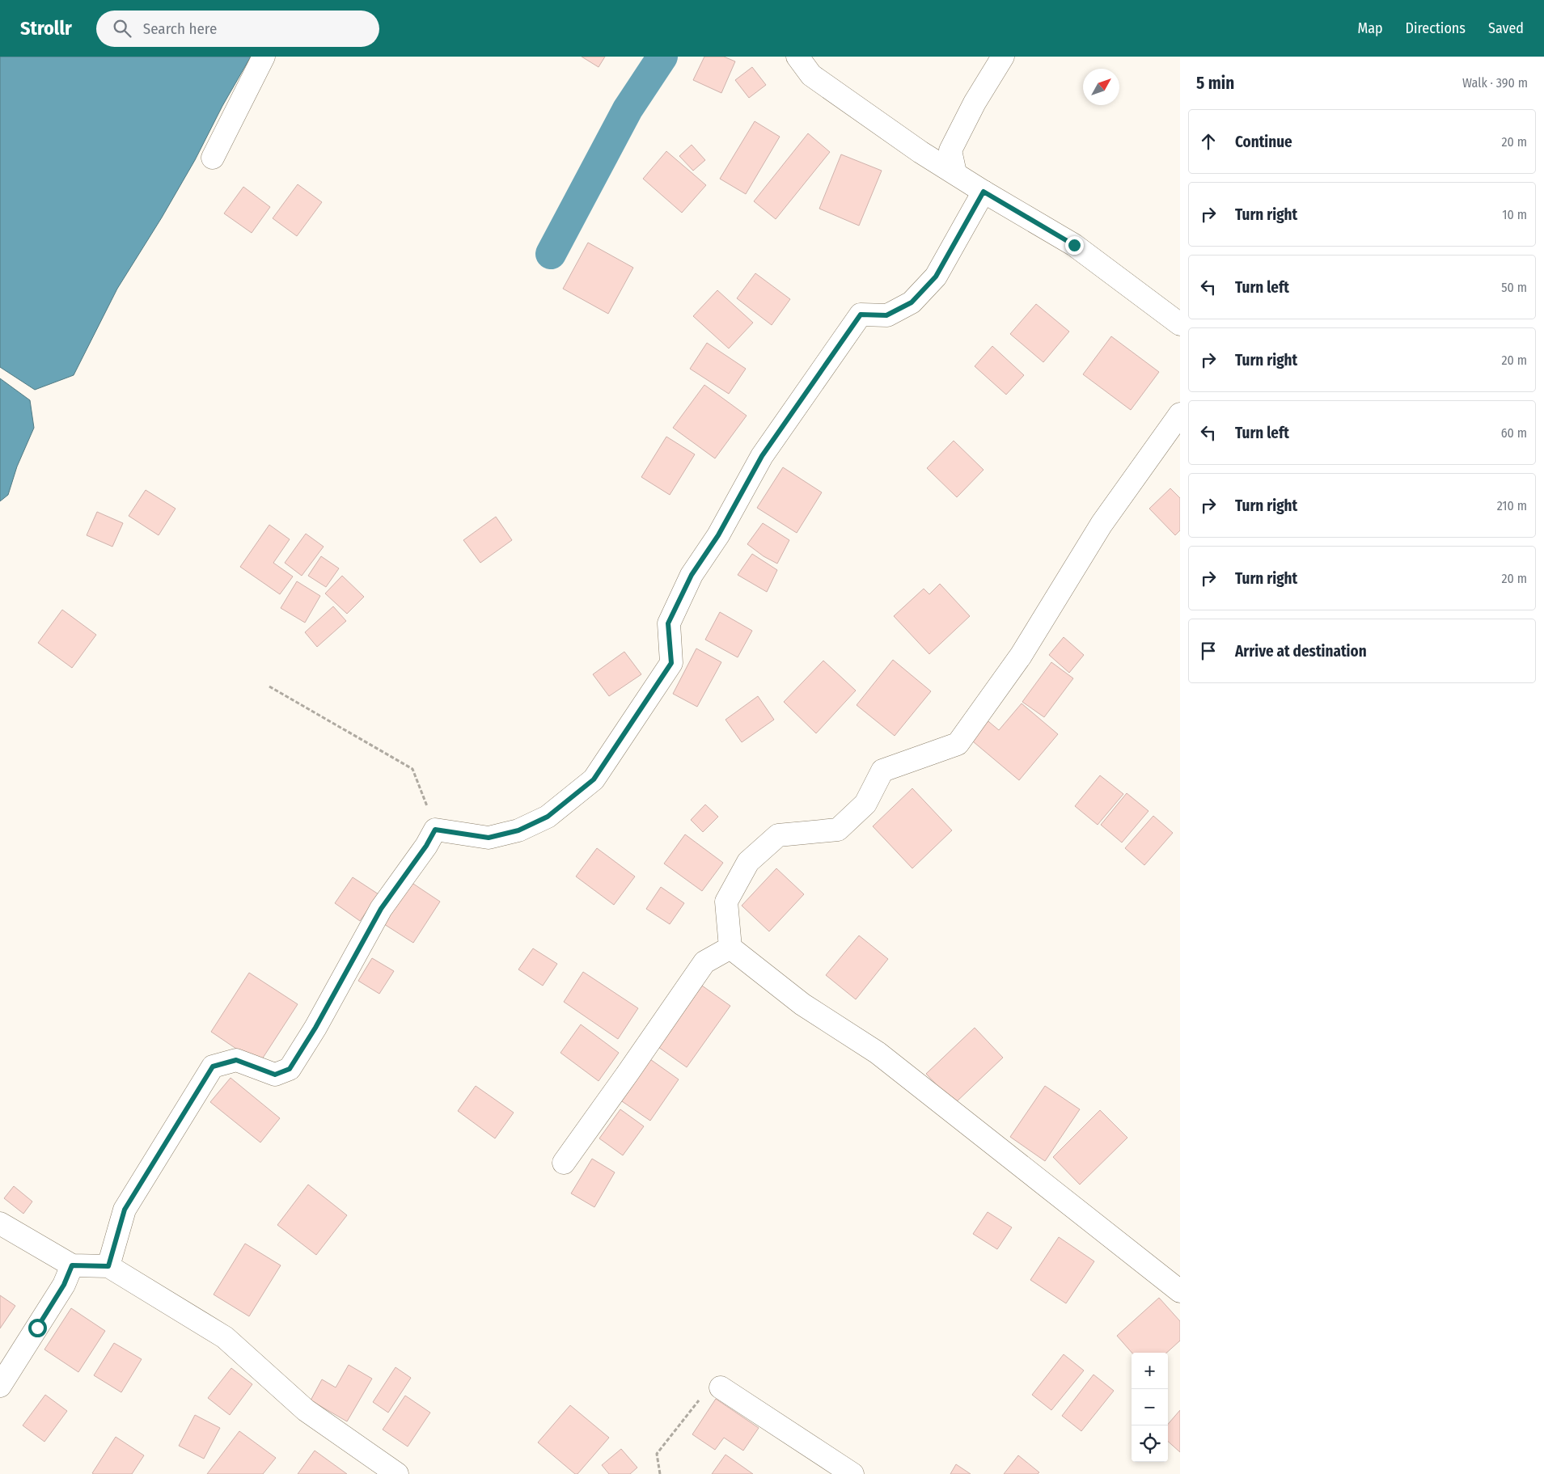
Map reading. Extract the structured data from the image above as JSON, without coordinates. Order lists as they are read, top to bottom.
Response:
{
  "north": "top right",
  "page": {
    "header": "Strollr",
    "search": "Search here",
    "nav": ["Map", "Directions", "Saved"],
    "heading": ["5 min", "Walk · 390 m"],
    "list": [
      ["Continue", "20 m"],
      ["Turn right", "10 m"],
      ["Turn left", "50 m"],
      ["Turn right", "20 m"],
      ["Turn left", "60 m"],
      ["Turn right", "210 m"],
      ["Turn right", "20 m"],
      "Arrive at destination"
    ],
    "map_buttons": ["+", "−"]
  }
}
